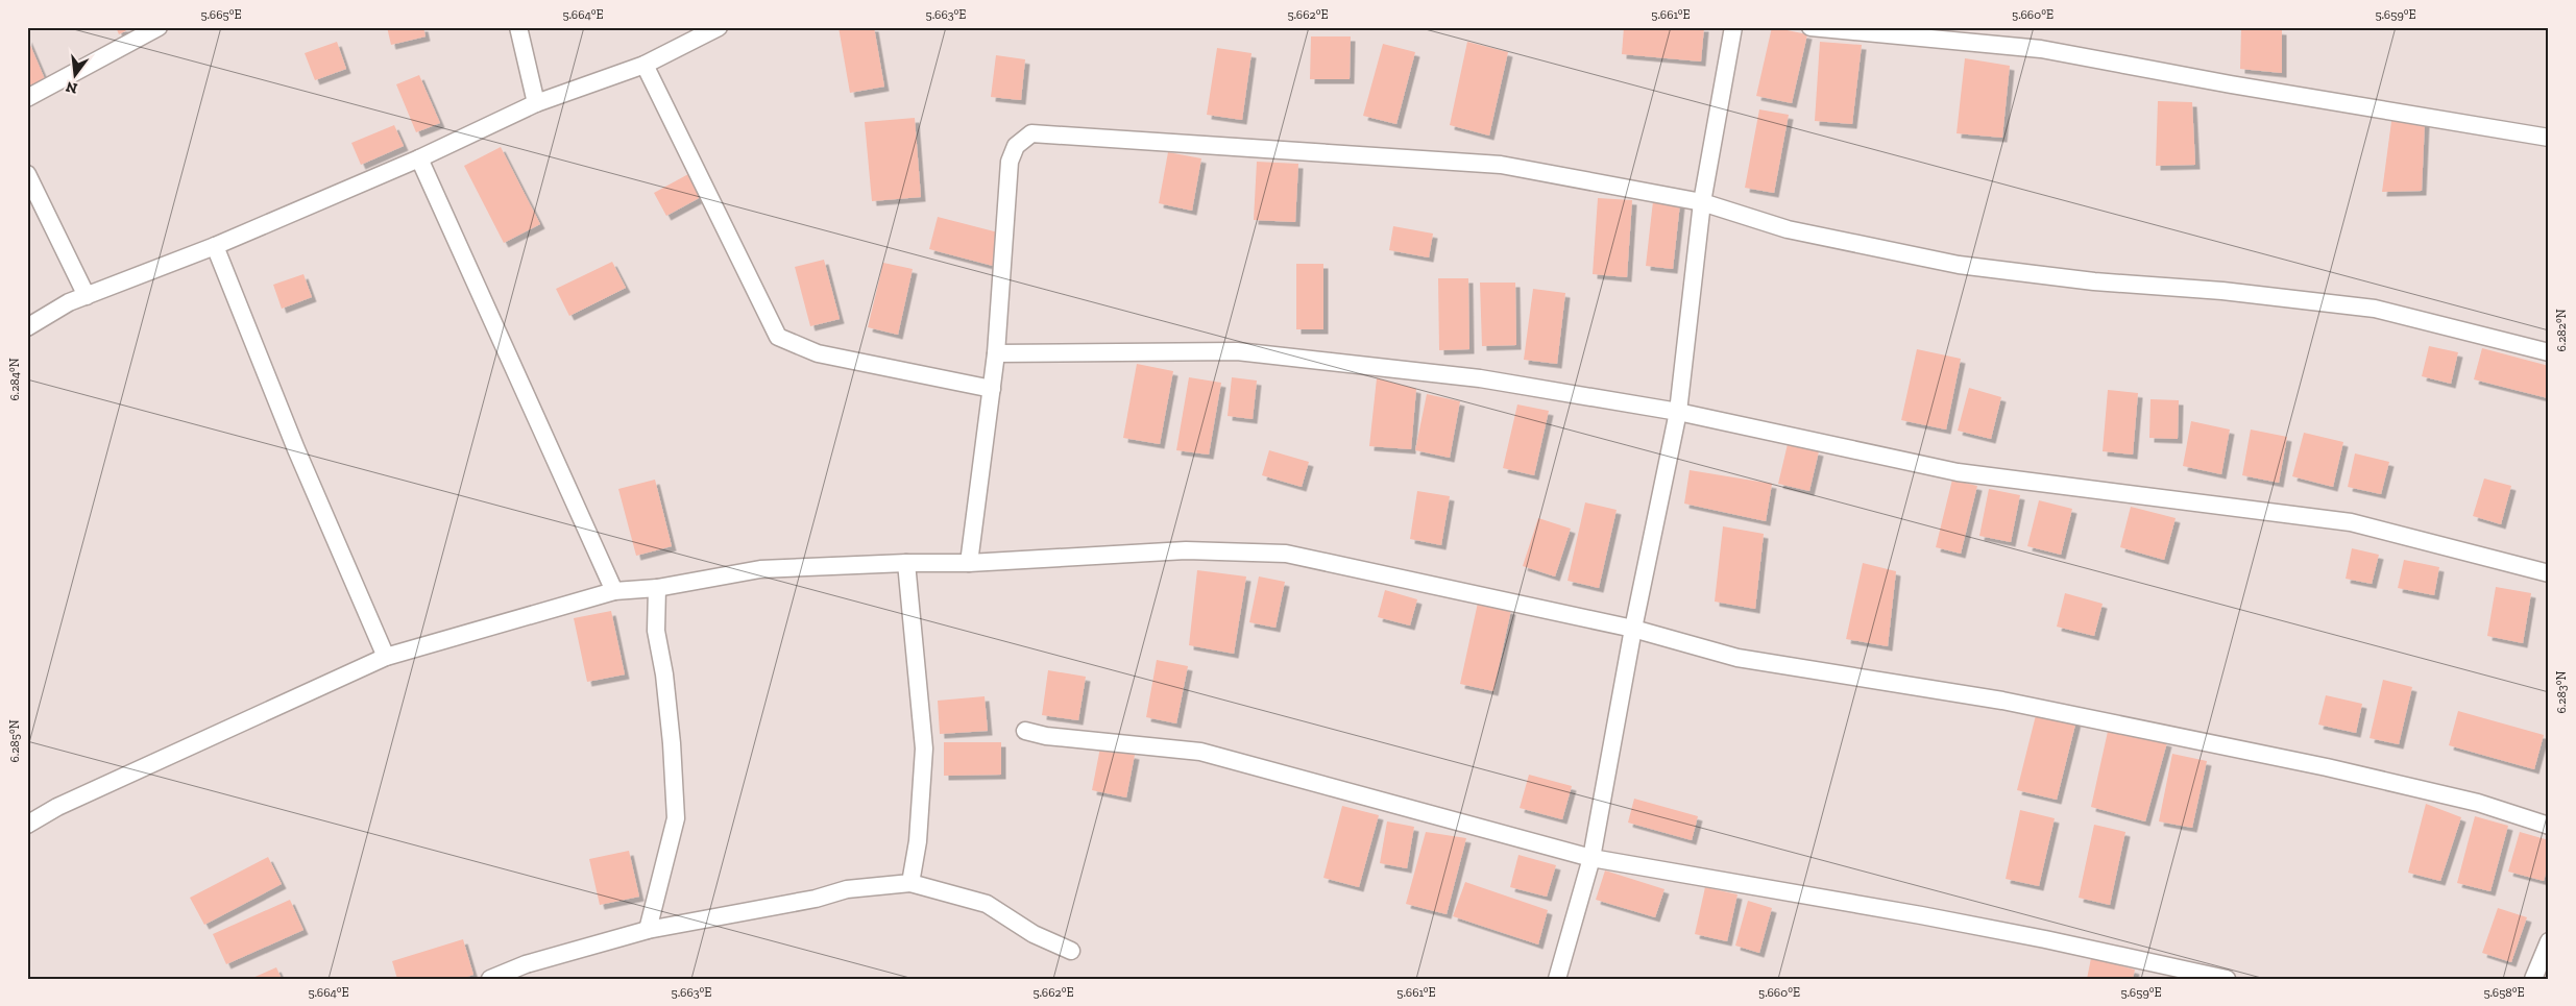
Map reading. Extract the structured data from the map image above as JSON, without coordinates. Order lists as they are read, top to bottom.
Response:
{
  "north": "bottom",
  "coordinates": [
    "5.665°E",
    "5.664°E",
    "5.663°E",
    "5.662°E",
    "5.661°E",
    "5.660°E",
    "5.659°E",
    "6.282°N",
    "6.284°N",
    "6.283°N",
    "6.285°N",
    "5.658°E"
  ]
}
